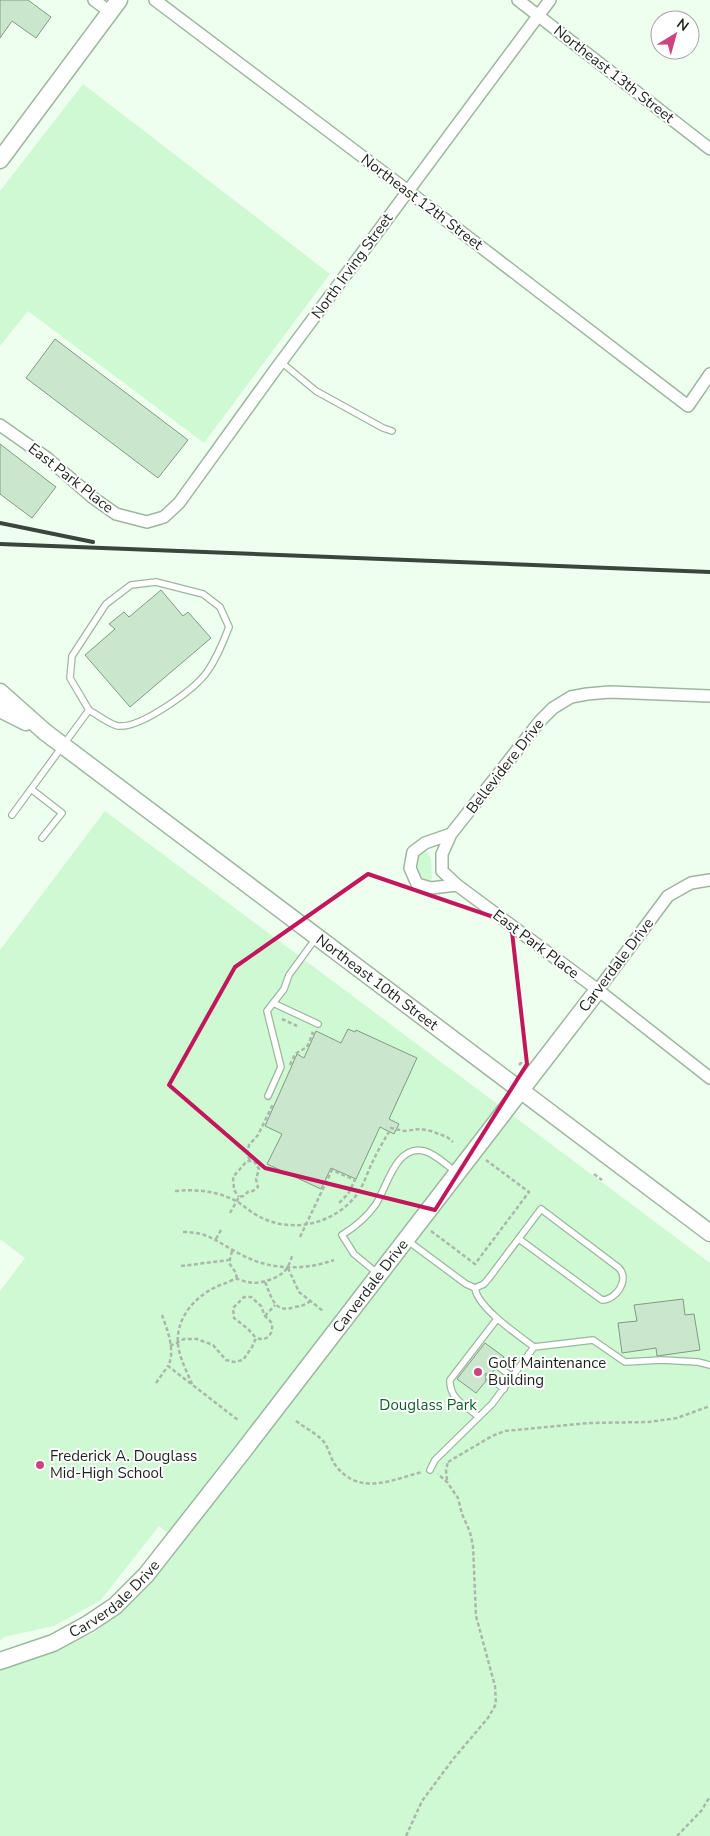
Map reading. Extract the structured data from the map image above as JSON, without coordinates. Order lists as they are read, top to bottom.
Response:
{
  "streets": {
    "main road": ["Carverdale Drive", "Northeast 10th Street"],
    "street": [
      "Northeast 13th Street",
      "Northeast 12th Street",
      "North Irving Street",
      "East Park Place",
      "Bellevidere Drive"
    ]
  },
  "crossings": [
    ["Northeast 13th Street", "North Irving Street"],
    ["Northeast 12th Street", "North Irving Street"],
    ["North Irving Street", "East Park Place"],
    ["East Park Place", "Bellevidere Drive"],
    ["East Park Place", "Carverdale Drive"],
    ["Carverdale Drive", "Northeast 10th Street"]
  ],
  "parks": ["Douglass Park"],
  "places": ["Golf Maintenance Building", "Frederick A. Douglass Mid-High School"],
  "north": "top right"
}
